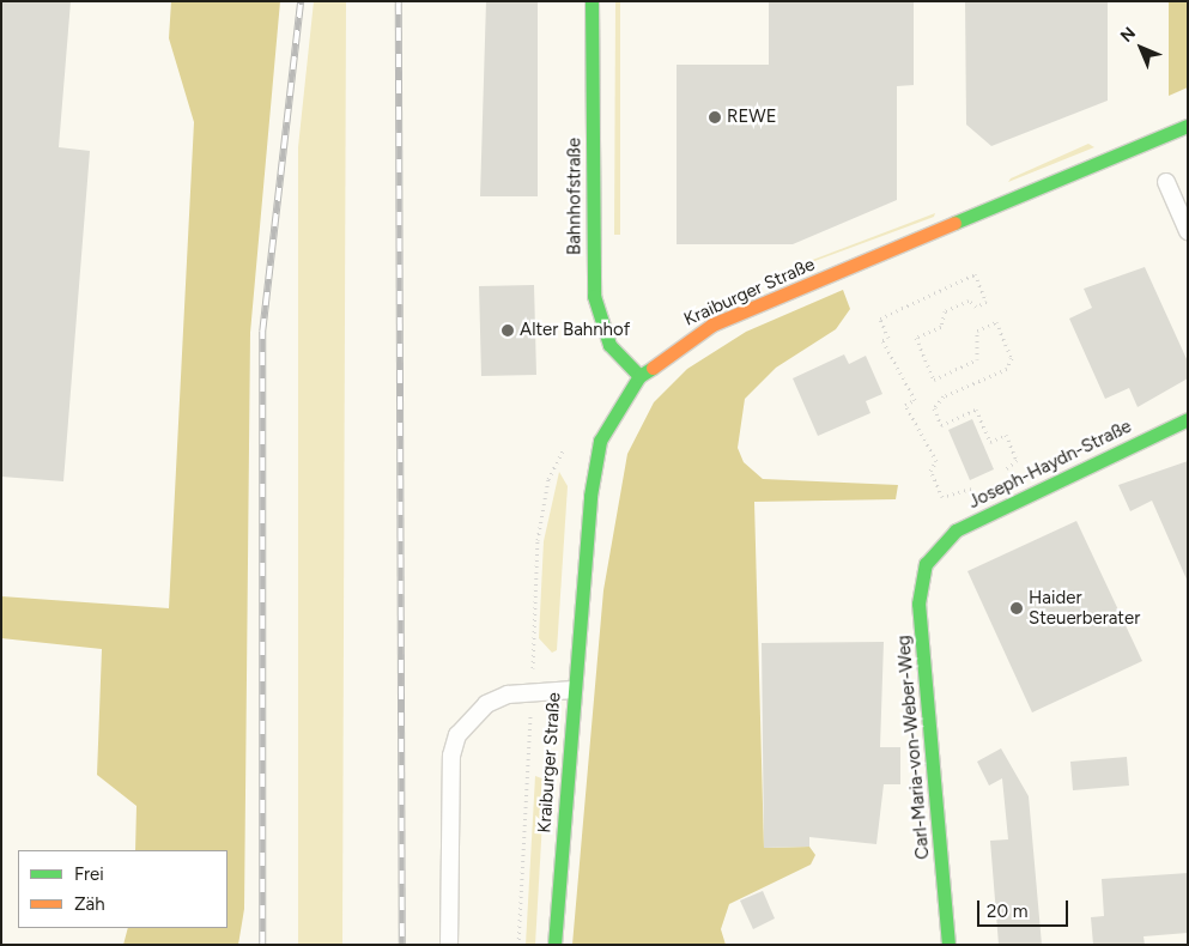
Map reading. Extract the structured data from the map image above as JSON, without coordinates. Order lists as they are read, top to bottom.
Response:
{
  "streets": {
    "main road": [
      "Bahnhofstraße",
      "Kraiburger Straße",
      "Joseph-Haydn-Straße",
      "Carl-Maria-von-Weber-Weg"
    ]
  },
  "crossings": [
    ["Bahnhofstraße", "Kraiburger Straße"],
    ["Joseph-Haydn-Straße", "Carl-Maria-von-Weber-Weg"]
  ],
  "places": ["REWE", "Alter Bahnhof", "Haider Steuerberater"],
  "legend": ["Frei", "Zäh"],
  "scale_bar": "20 m",
  "north": "top left"
}
